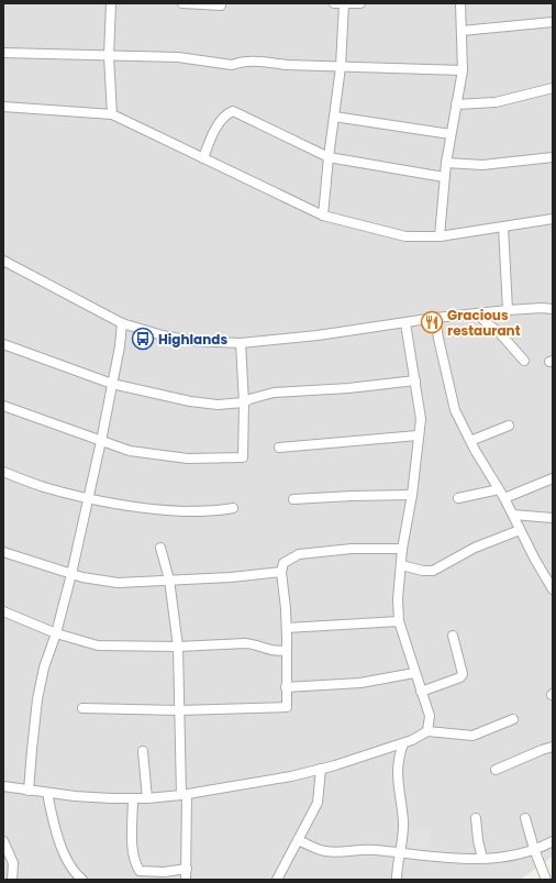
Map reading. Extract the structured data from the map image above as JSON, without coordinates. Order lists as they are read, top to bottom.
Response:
{
  "places": {
    "restaurant": ["Gracious restaurant"],
    "bus stop": ["Highlands"]
  }
}
